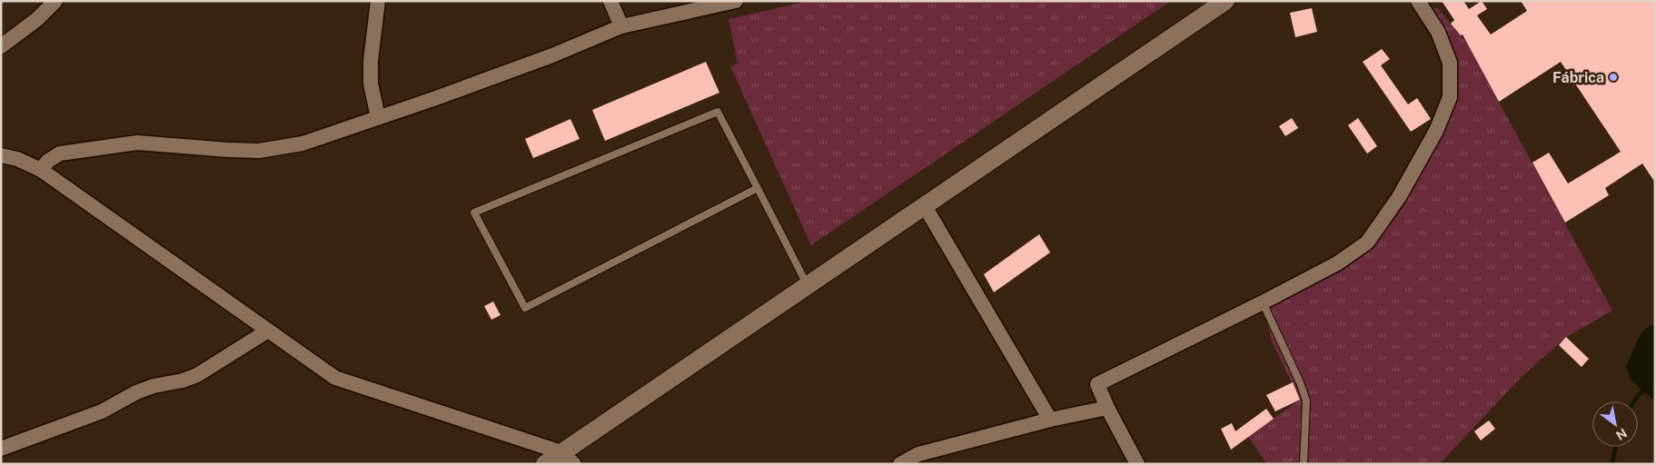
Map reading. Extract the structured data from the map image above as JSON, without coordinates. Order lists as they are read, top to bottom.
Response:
{
  "places": ["Fábrica"],
  "north": "bottom right"
}
